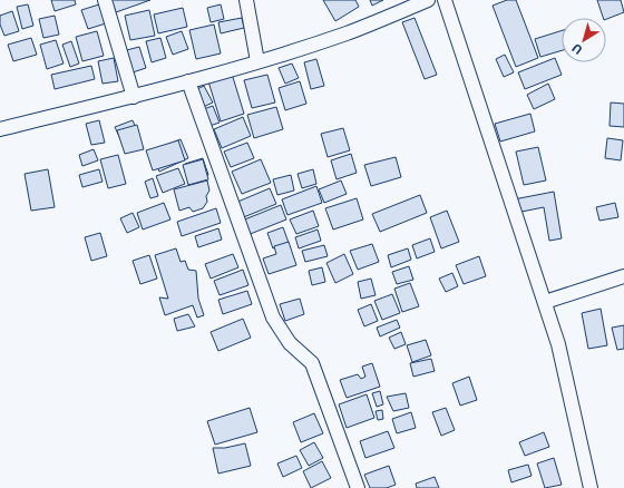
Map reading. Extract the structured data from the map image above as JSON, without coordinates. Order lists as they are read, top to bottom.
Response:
{
  "north": "bottom left"
}
